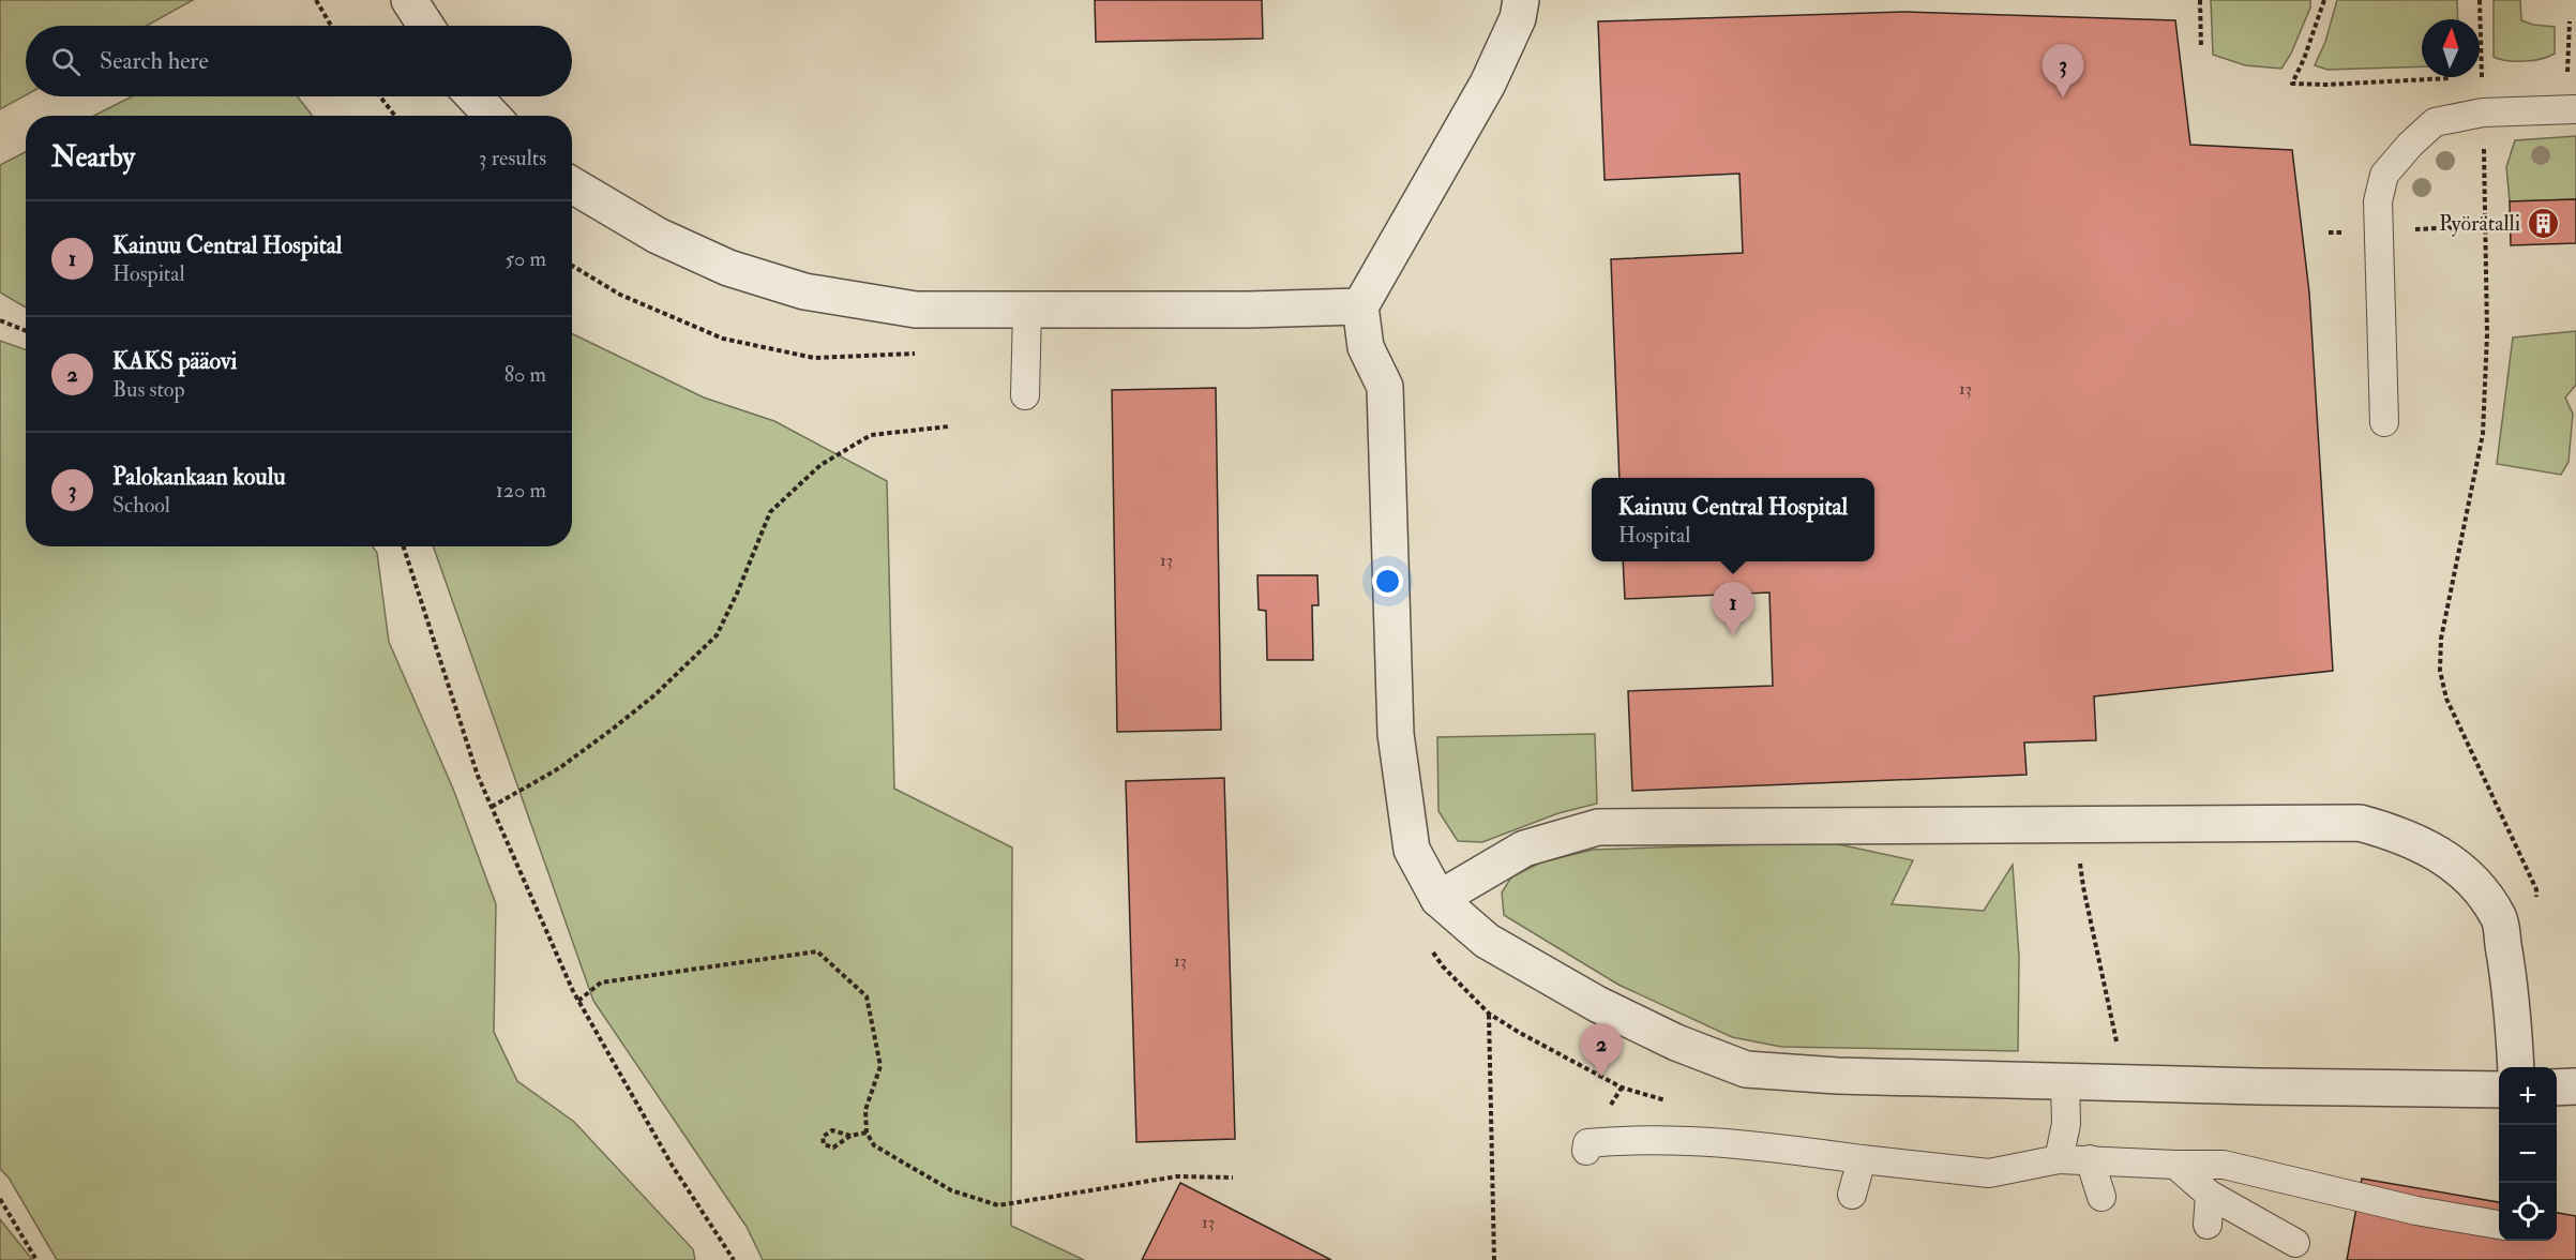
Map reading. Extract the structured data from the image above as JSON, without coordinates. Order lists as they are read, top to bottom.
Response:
{
  "places": {
    "building": ["Pyörätalli"]
  },
  "house_numbers": [
    "13",
    "13",
    "13",
    "13"
  ],
  "north": "top",
  "page": {
    "search": "Search here",
    "pins": ["3", "1", "2"],
    "heading": ["Nearby", "3 results"],
    "list": [
      {
        "mark": "1",
        "name": "Kainuu Central Hospital",
        "note": "Hospital",
        "value": "50 m"
      },
      {
        "mark": "2",
        "name": "KAKS pääovi",
        "note": "Bus stop",
        "value": "80 m"
      },
      {
        "mark": "3",
        "name": "Palokankaan koulu",
        "note": "School",
        "value": "120 m"
      }
    ],
    "popup": ["Kainuu Central Hospital", "Hospital"],
    "map_buttons": ["+", "−"]
  }
}
